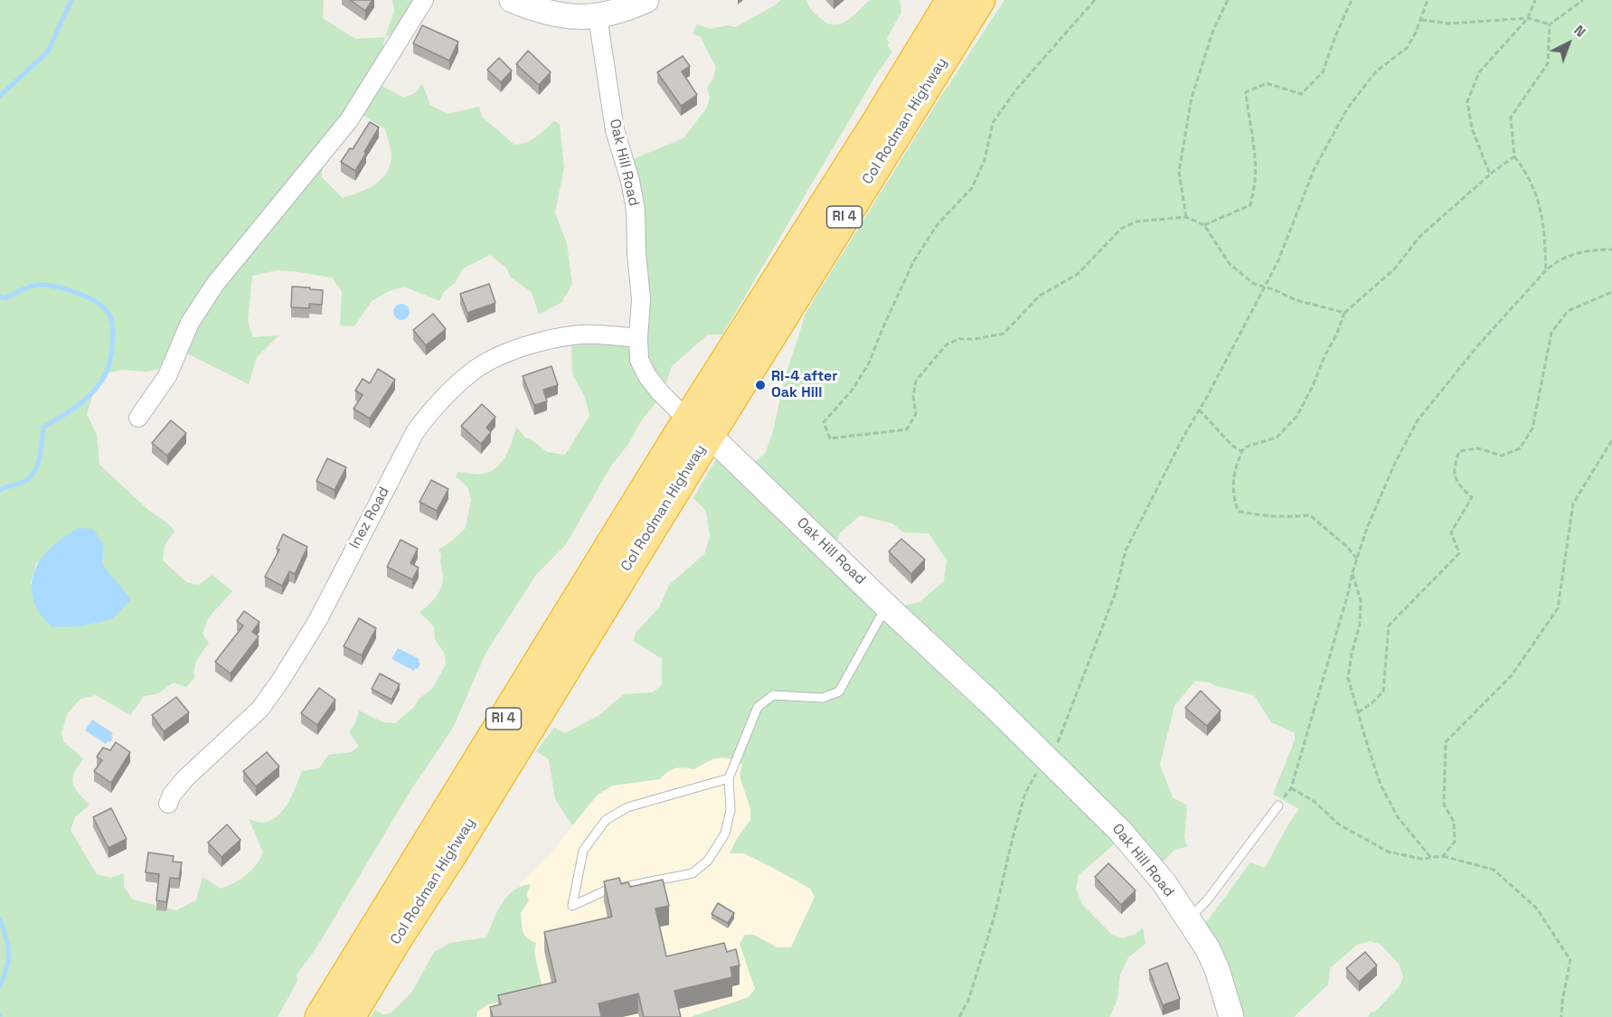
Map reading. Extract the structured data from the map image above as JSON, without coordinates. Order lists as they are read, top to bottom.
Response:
{
  "streets": {
    "highway": ["Col Rodman Highway", "RI 4"],
    "street": ["Oak Hill Road", "Inez Road"]
  },
  "crossings": [
    ["Col Rodman Highway", "Oak Hill Road"],
    ["Oak Hill Road", "Inez Road"]
  ],
  "places": ["RI-4 after Oak Hill"],
  "north": "top right"
}
